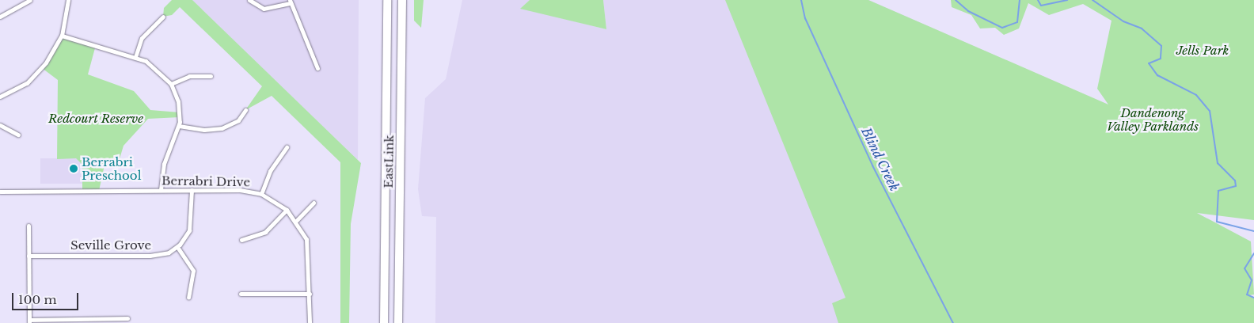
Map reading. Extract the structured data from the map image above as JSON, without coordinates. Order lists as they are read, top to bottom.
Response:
{
  "streets": {
    "highway": ["EastLink"],
    "street": ["Berrabri Drive", "Seville Grove"]
  },
  "water": ["Blind Creek"],
  "parks": ["Jells Park", "Dandenong Valley Parklands", "Redcourt Reserve"],
  "places": ["Berrabri Preschool"],
  "scale_bar": "100 m"
}
